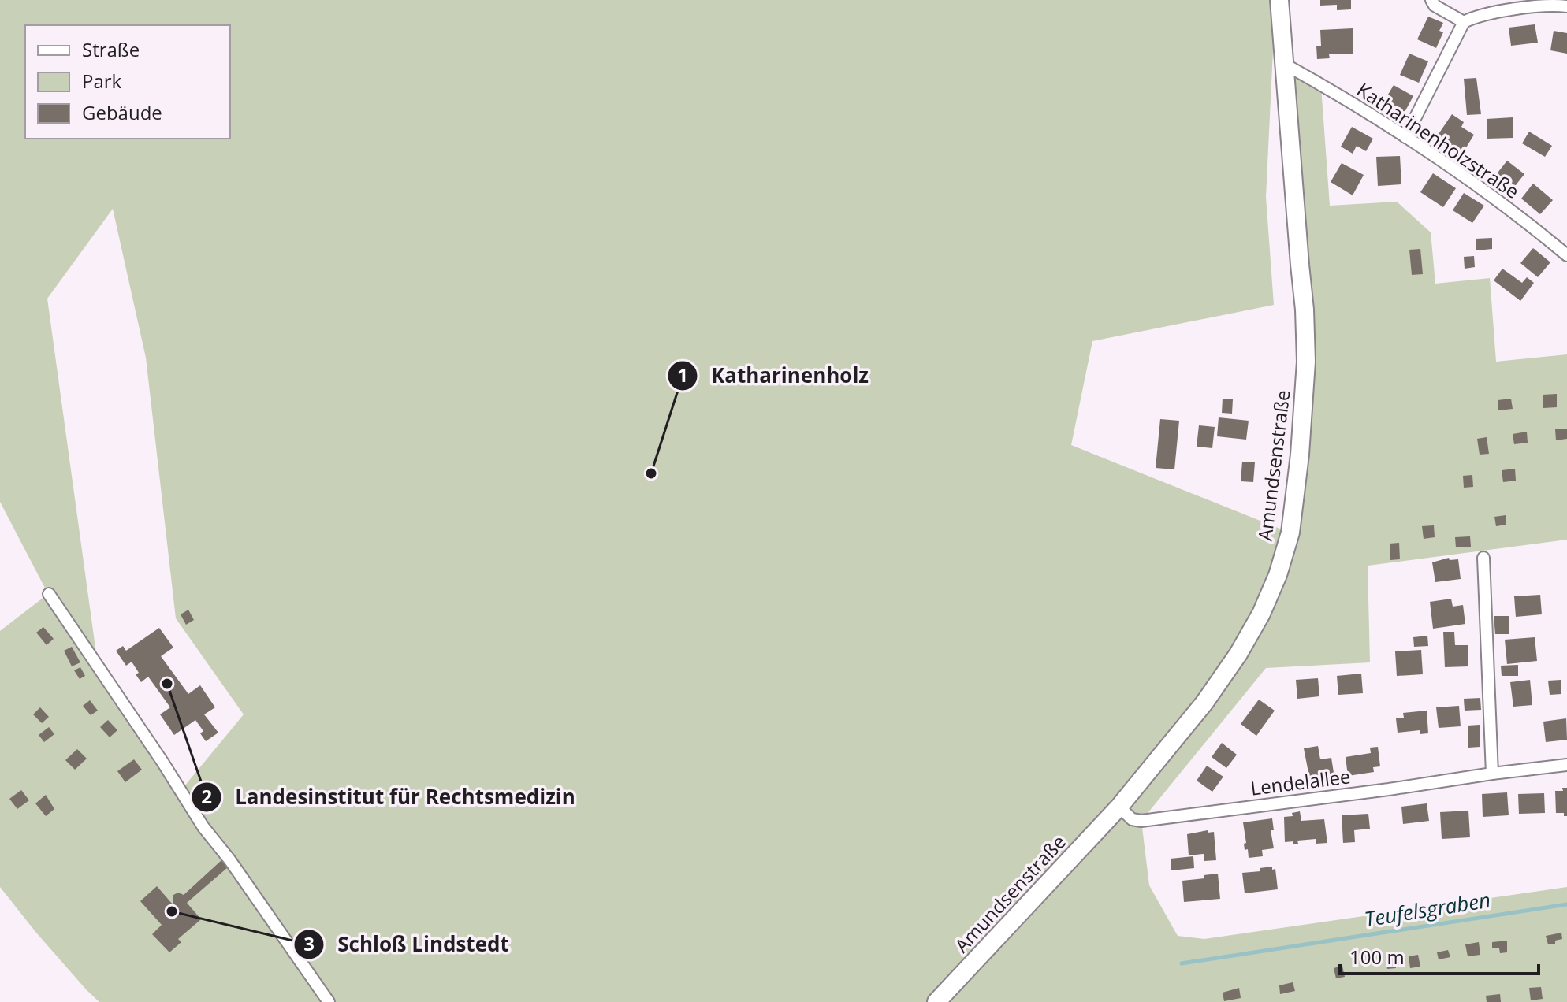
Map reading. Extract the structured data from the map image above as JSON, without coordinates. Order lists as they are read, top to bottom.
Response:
{
  "streets": {
    "street": ["Katharinenholzstraße", "Amundsenstraße", "Lendelallee"]
  },
  "crossings": [
    ["Katharinenholzstraße", "Amundsenstraße"],
    ["Amundsenstraße", "Lendelallee"]
  ],
  "water": ["Teufelsgraben"],
  "places": ["Katharinenholz", "Landesinstitut für Rechtsmedizin", "Schloß Lindstedt"],
  "legend": ["Straße", "Park", "Gebäude"],
  "scale_bar": "100 m"
}
